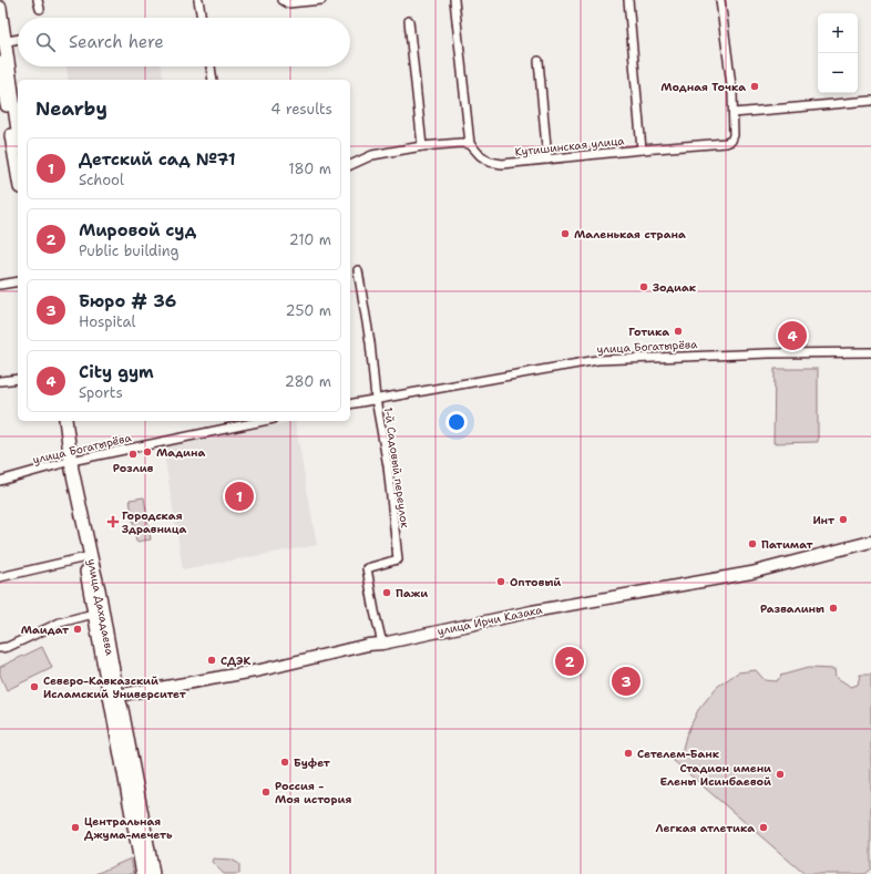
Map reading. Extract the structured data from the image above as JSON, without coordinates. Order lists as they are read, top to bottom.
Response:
{
  "streets": {
    "main road": ["улица Дахадаева", "улица Ирчи Казака"],
    "street": ["Кутишинская улица", "улица Богатырёва", "1-й Садовый переулок"]
  },
  "crossings": [
    ["улица Богатырёва", "1-й Садовый переулок"],
    ["улица Богатырёва", "улица Дахадаева"],
    ["1-й Садовый переулок", "улица Ирчи Казака"],
    ["улица Дахадаева", "улица Ирчи Казака"]
  ],
  "places": {
    "other": [
      "Модная Точка",
      "Маленькая страна",
      "Зодиак",
      "Готика",
      "Мадина",
      "Розлив",
      "Инт",
      "Патимат",
      "Оптовый",
      "Пажи",
      "Развалины",
      "Маидат",
      "СДЭК",
      "Северо-Кавказский Исламский Университет",
      "Сетелем-Банк",
      "Буфет",
      "Стадион имени Елены Исинбаевой",
      "Россия - Моя история",
      "Центральная Джума-мечеть",
      "Легкая атлетика"
    ],
    "health": ["Городская Здравница"]
  },
  "page": {
    "map_buttons": ["+", "−"],
    "search": "Search here",
    "heading": ["Nearby", "4 results"],
    "list": [
      {
        "mark": "1",
        "name": "Детский сад №71",
        "note": "School",
        "value": "180 m"
      },
      {
        "mark": "2",
        "name": "Мировой суд",
        "note": "Public building",
        "value": "210 m"
      },
      {
        "mark": "3",
        "name": "Бюро # 36",
        "note": "Hospital",
        "value": "250 m"
      },
      {
        "mark": "4",
        "name": "City gym",
        "note": "Sports",
        "value": "280 m"
      }
    ],
    "pins": [
      "4",
      "1",
      "2",
      "3"
    ]
  }
}
